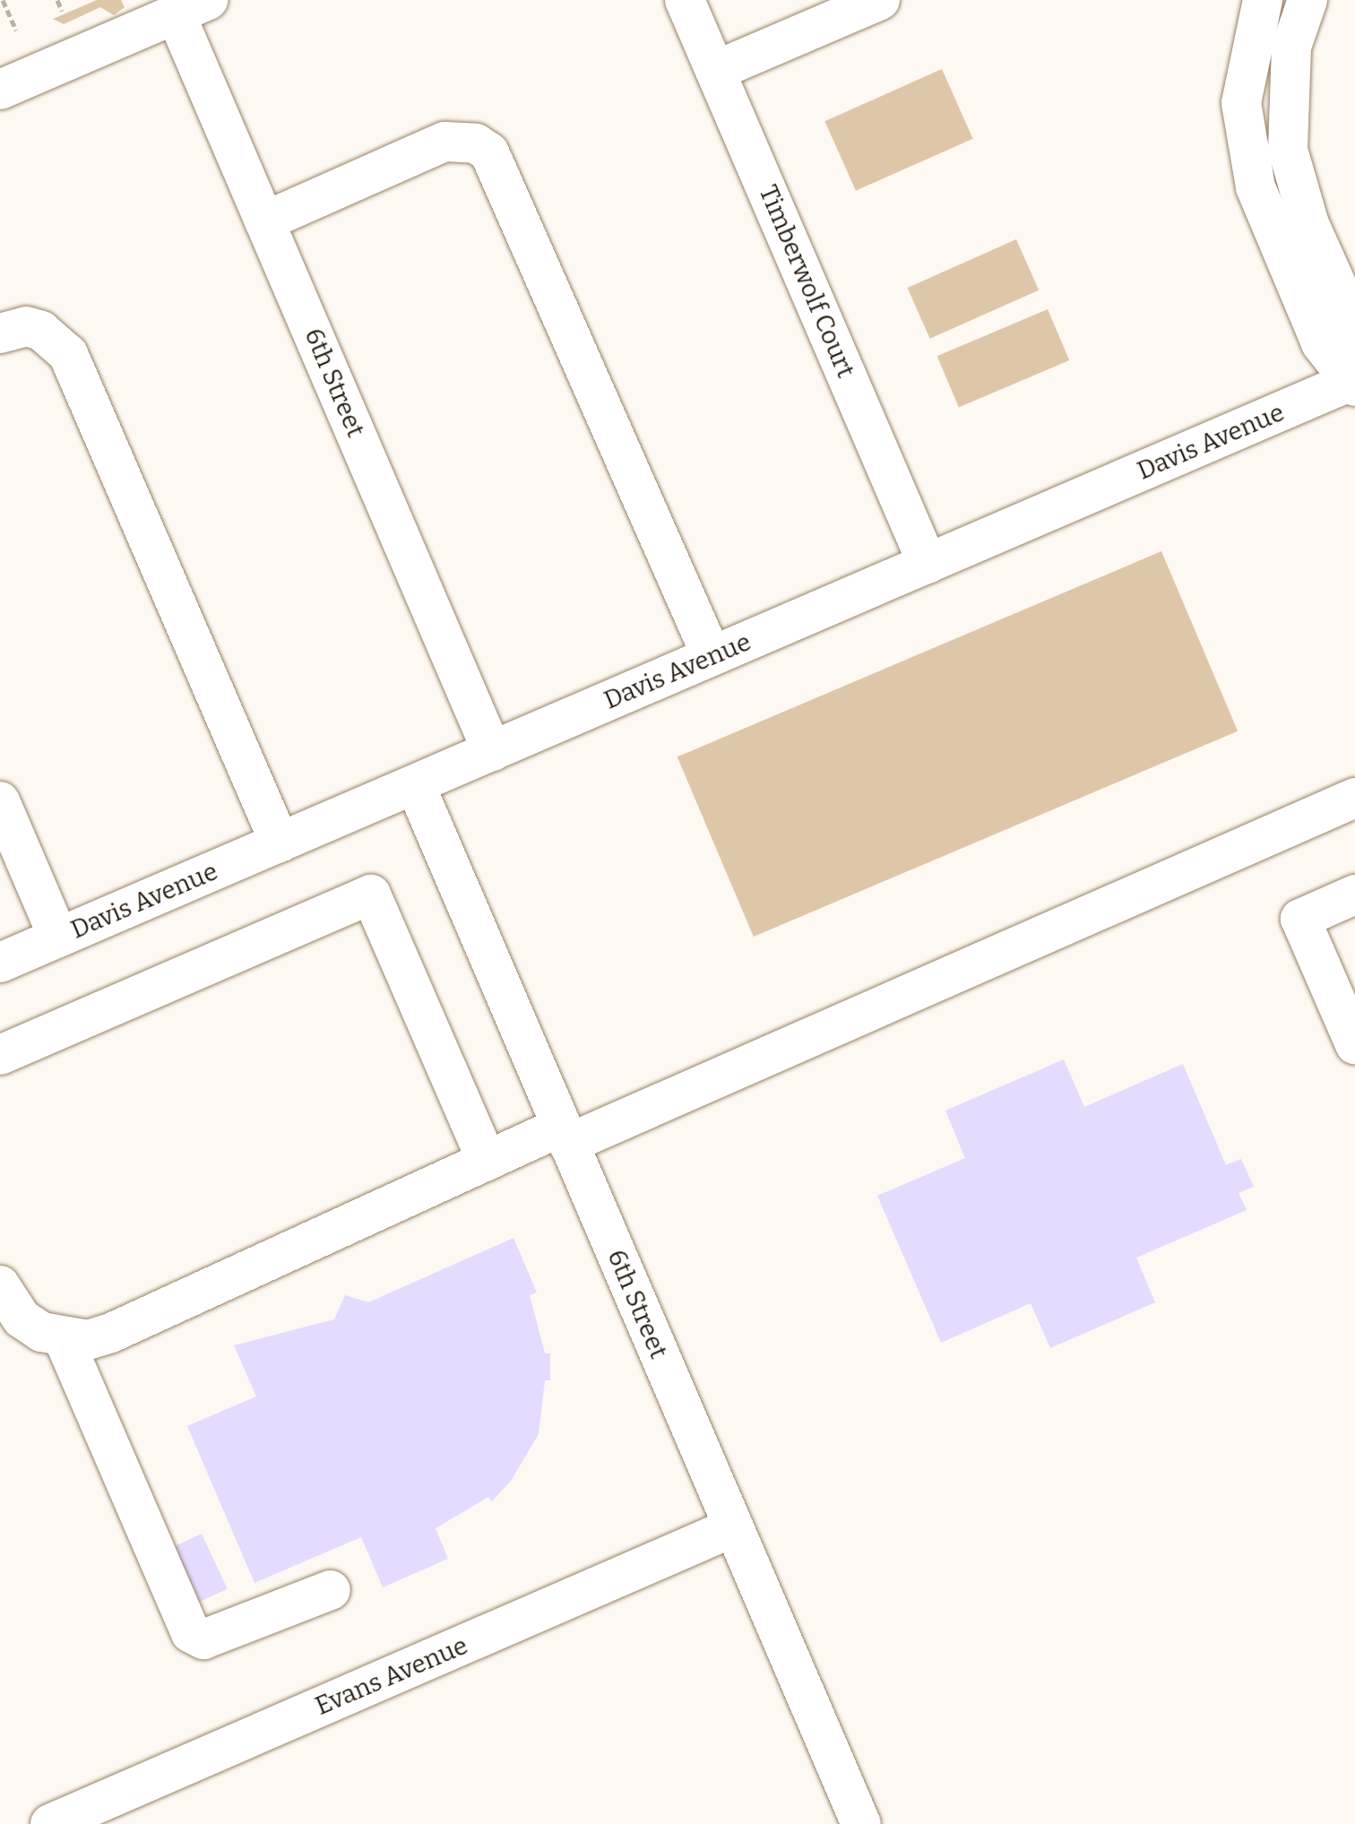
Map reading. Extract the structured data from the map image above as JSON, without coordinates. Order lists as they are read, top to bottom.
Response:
{
  "streets": {
    "street": [
      "Timberwolf Court",
      "6th Street",
      "Davis Avenue",
      "Evans Avenue"
    ]
  },
  "crossings": [
    ["Timberwolf Court", "Davis Avenue"],
    ["6th Street", "Davis Avenue"],
    ["6th Street", "Evans Avenue"]
  ]
}
